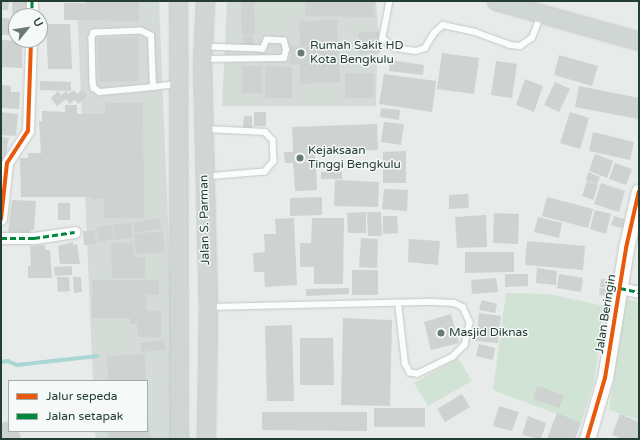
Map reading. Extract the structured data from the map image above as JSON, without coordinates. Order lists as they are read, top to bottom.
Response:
{
  "streets": {
    "main road": ["Jalan S. Parman"],
    "street": ["Jalan Beringin"]
  },
  "places": ["Rumah Sakit HD Kota Bengkulu", "Kejaksaan Tinggi Bengkulu", "Masjid Diknas"],
  "legend": ["Jalur sepeda", "Jalan setapak"],
  "north": "top right"
}
